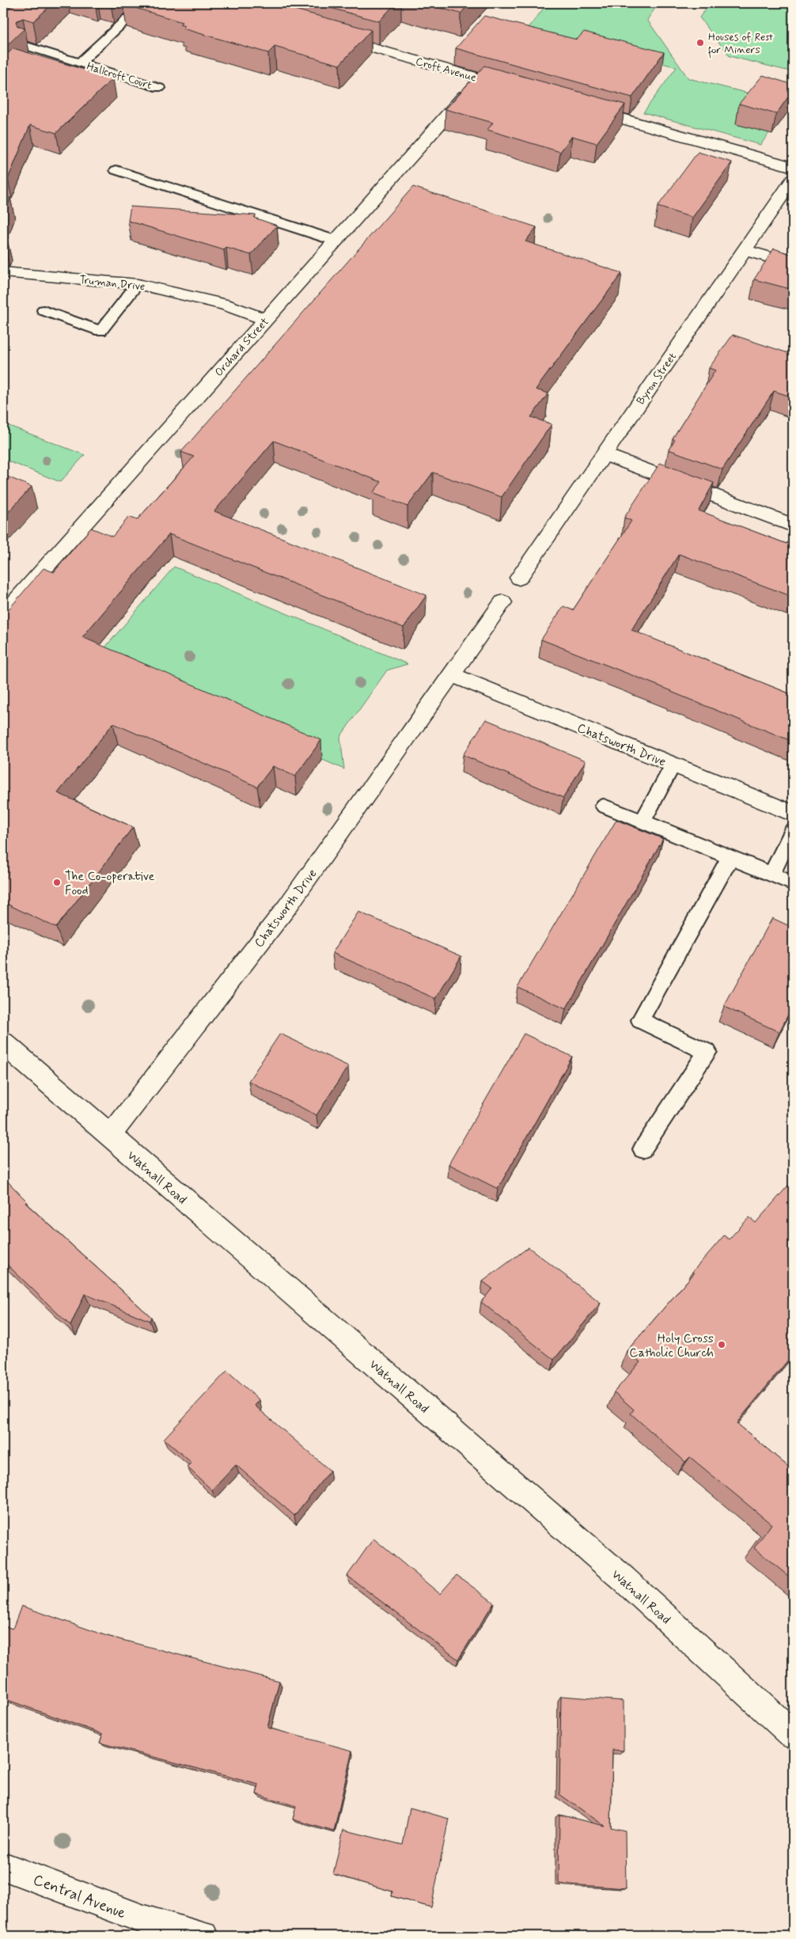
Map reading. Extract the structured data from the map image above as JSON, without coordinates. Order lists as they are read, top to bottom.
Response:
{
  "streets": {
    "street": [
      "Croft Avenue",
      "Truman Drive",
      "Orchard Street",
      "Byron Street",
      "Chatsworth Drive",
      "Watnall Road",
      "Central Avenue"
    ],
    "lane": ["Hallcroft Court"]
  },
  "crossings": [
    ["Croft Avenue", "Orchard Street"],
    ["Truman Drive", "Orchard Street"],
    ["Chatsworth Drive", "Watnall Road"]
  ],
  "places": ["Houses of Rest for Miners", "The Co-operative Food", "Holy Cross Catholic Church"]
}
